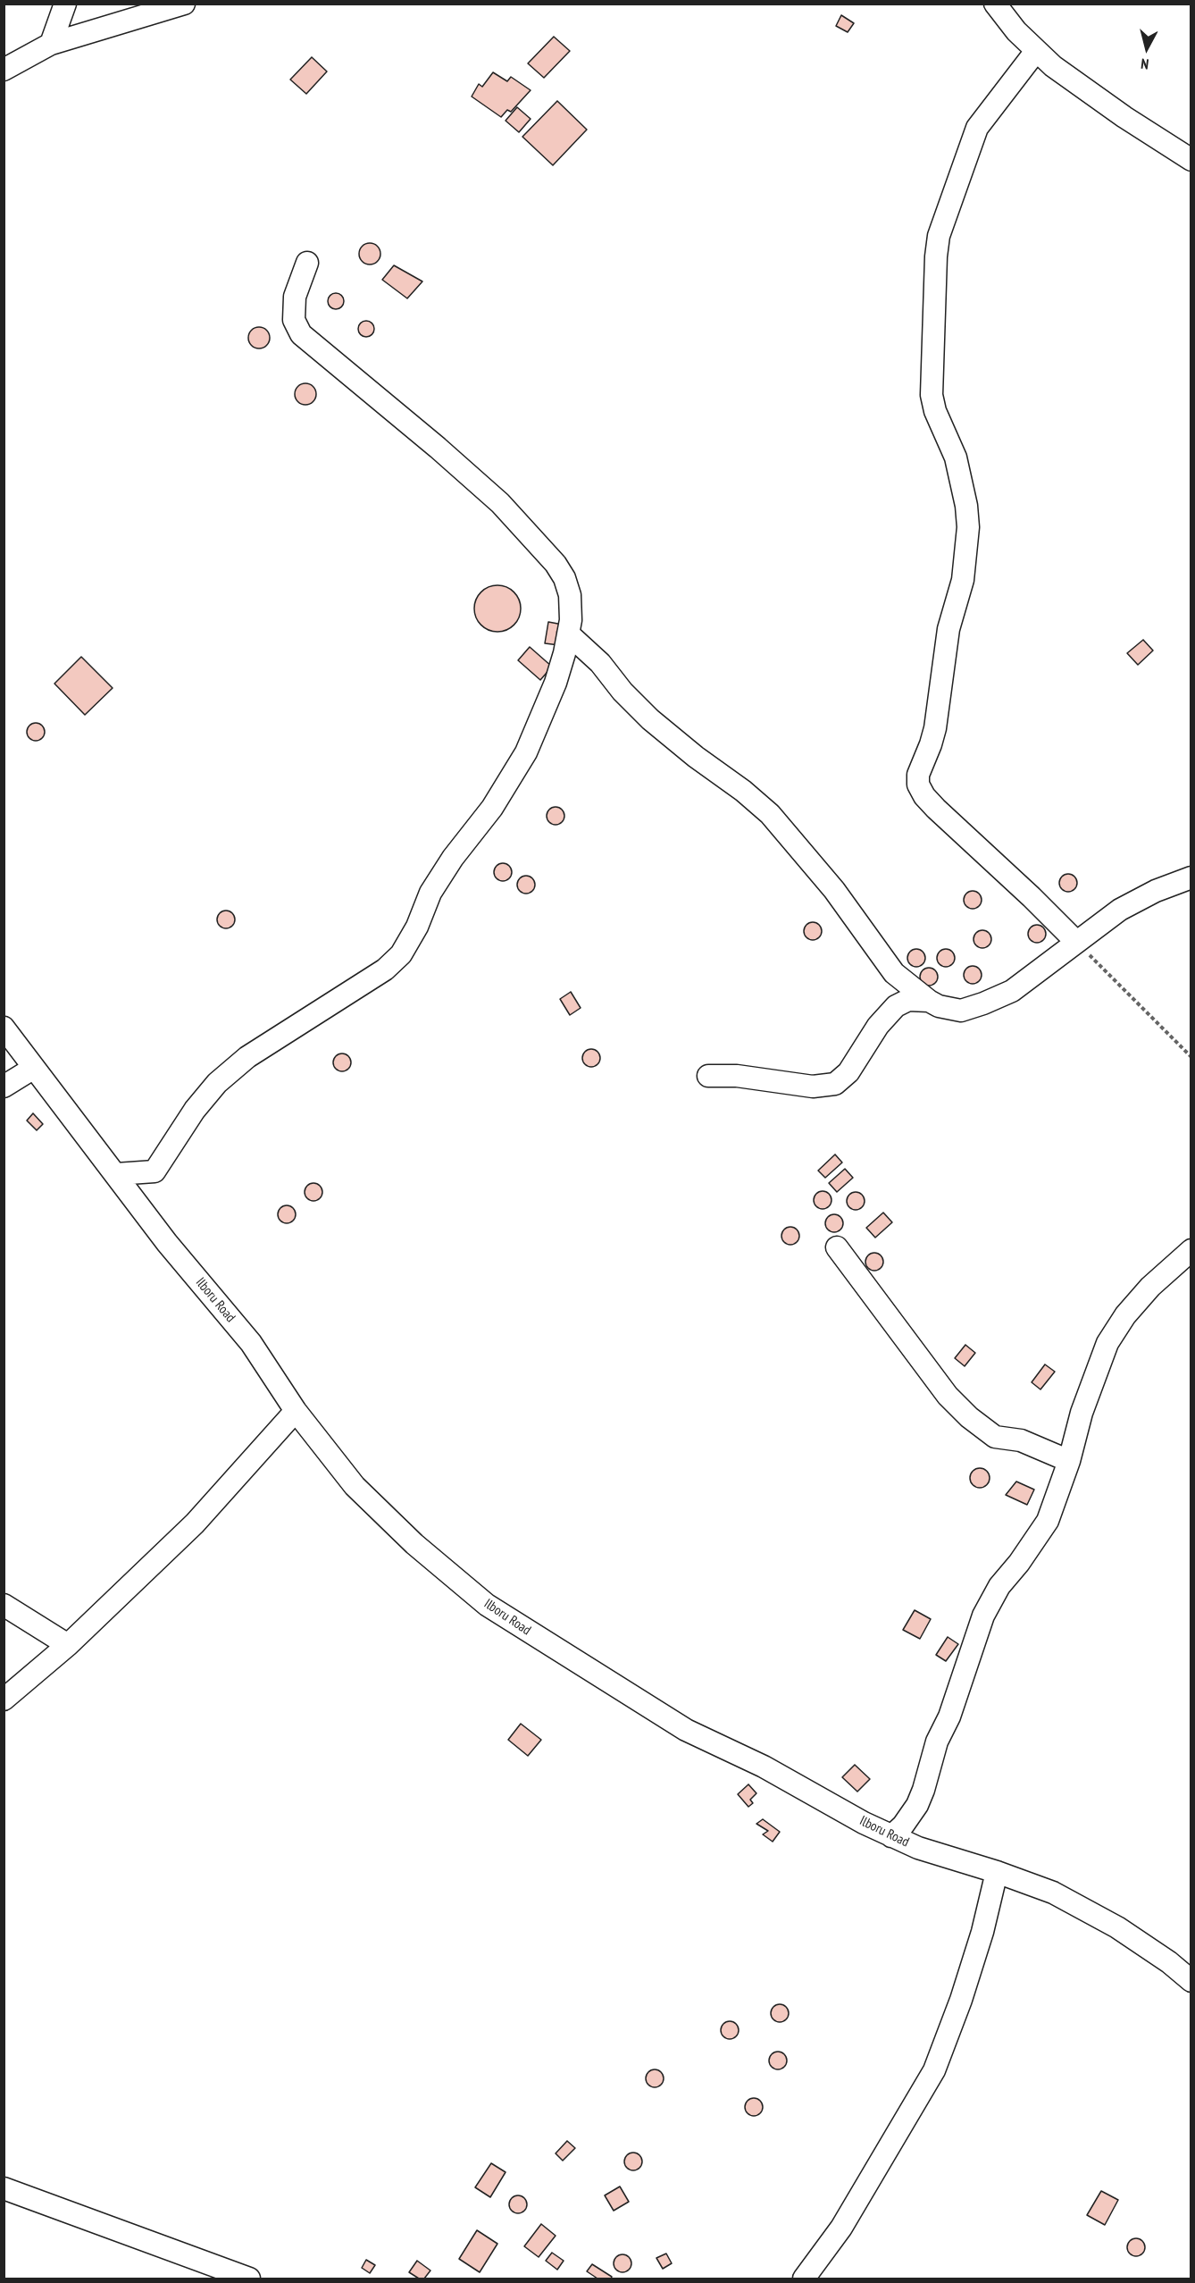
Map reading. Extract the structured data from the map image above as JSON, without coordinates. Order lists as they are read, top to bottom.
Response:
{
  "streets": {
    "street": ["Ilboru Road"]
  },
  "north": "bottom"
}
